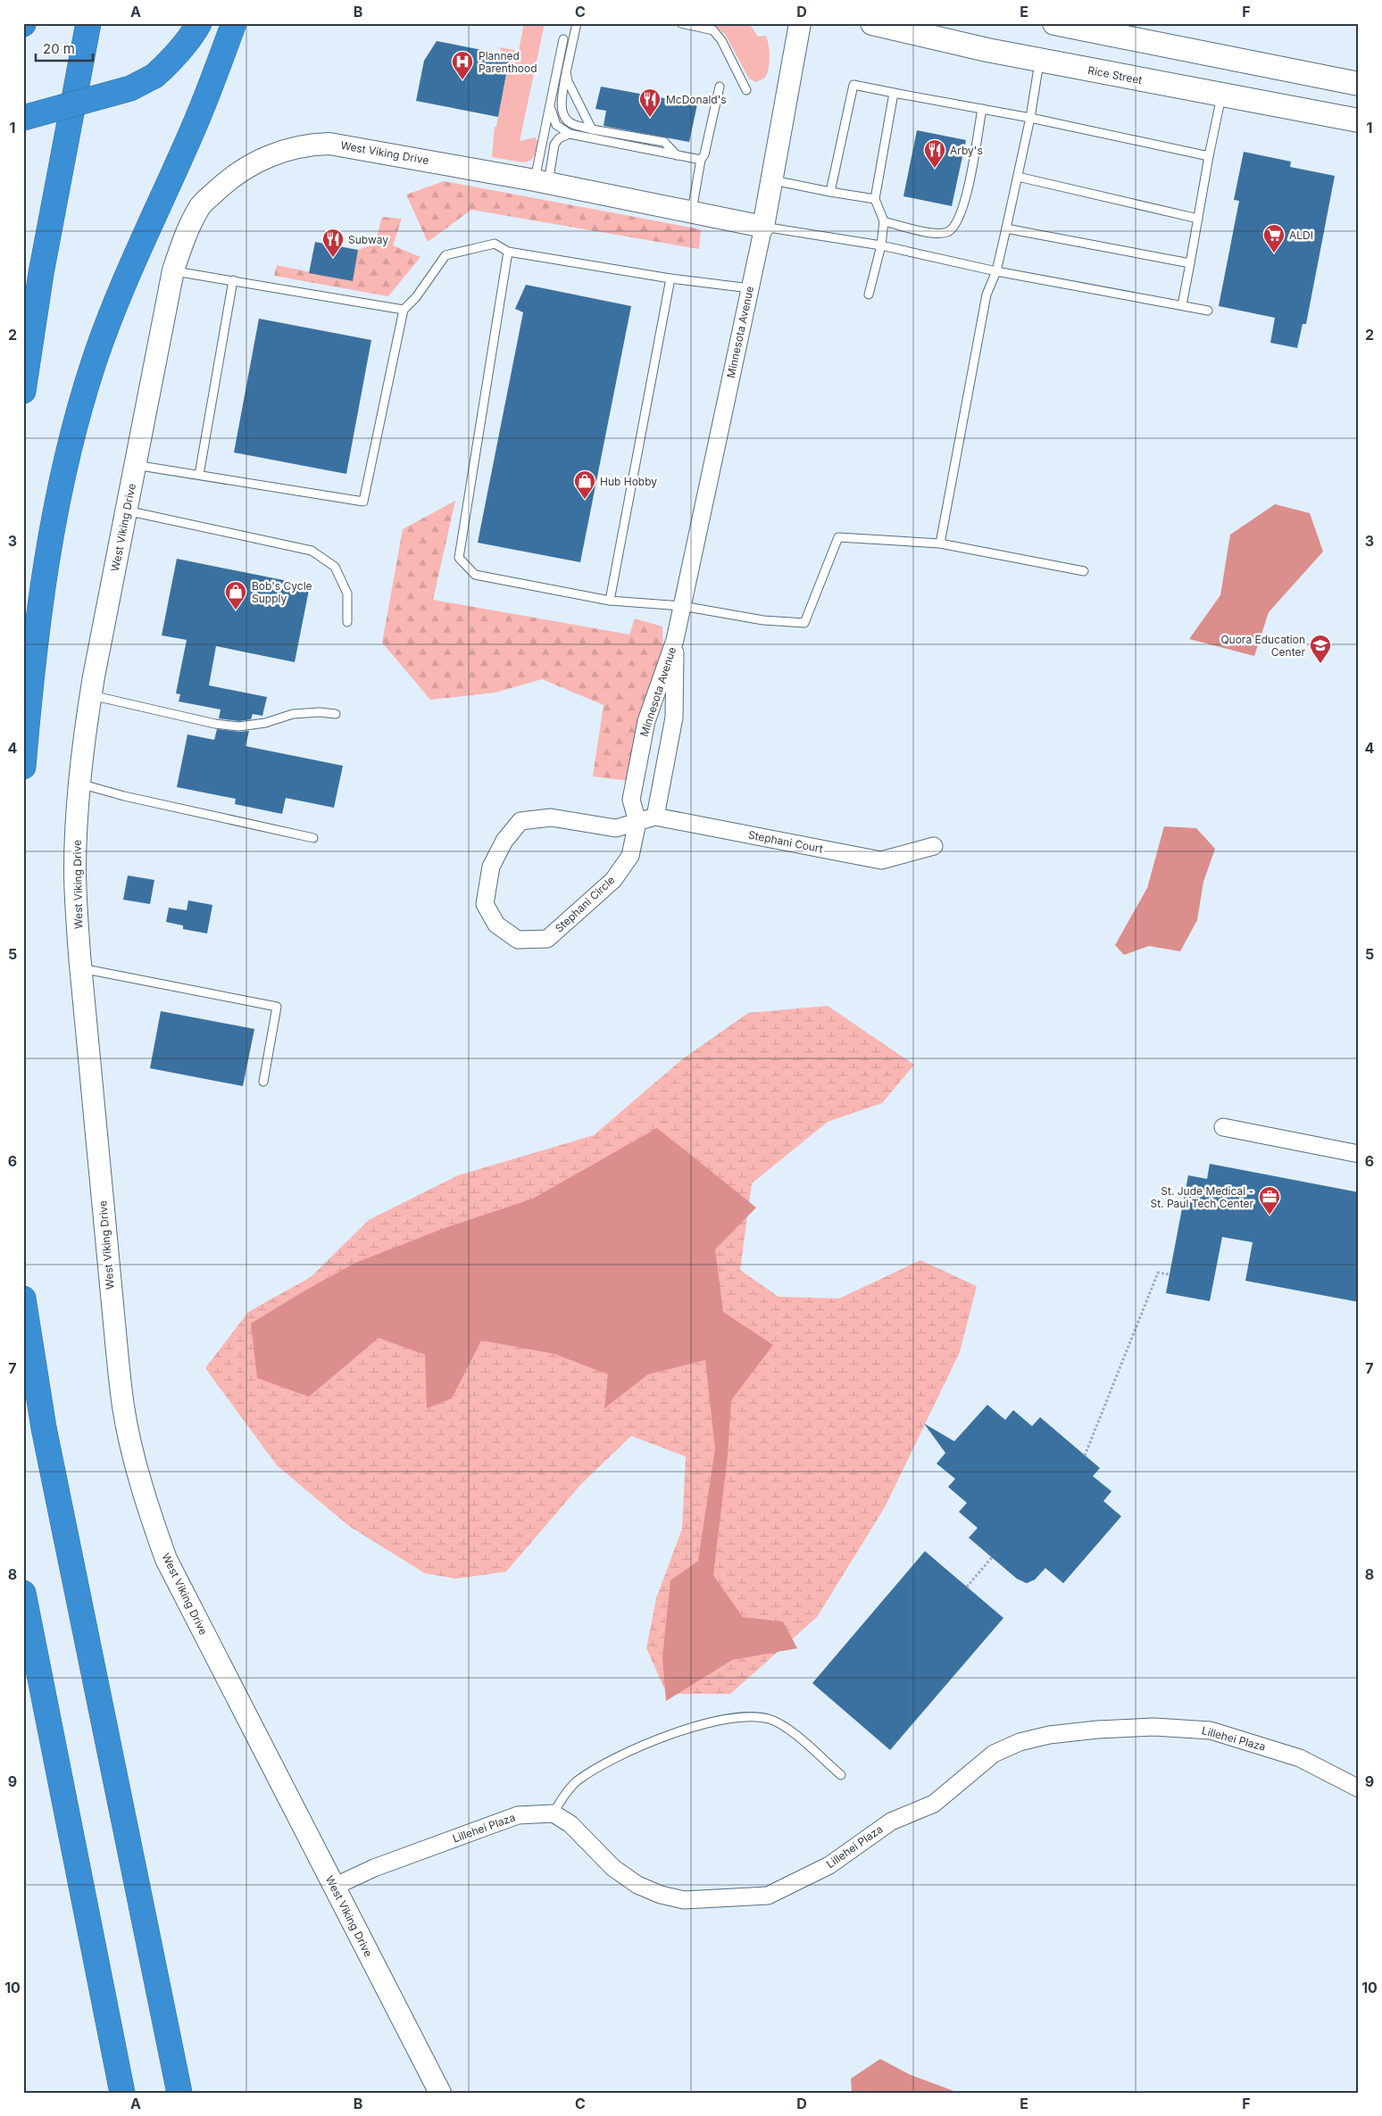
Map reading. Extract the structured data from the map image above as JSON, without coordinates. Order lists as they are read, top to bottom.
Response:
{
  "streets": {
    "main road": ["Rice Street"],
    "street": [
      "West Viking Drive",
      "Minnesota Avenue",
      "Stephani Court",
      "Stephani Circle",
      "Lillehei Plaza"
    ]
  },
  "crossings": [
    ["West Viking Drive", "Minnesota Avenue"],
    ["West Viking Drive", "Lillehei Plaza"],
    ["Minnesota Avenue", "Stephani Court"],
    ["Minnesota Avenue", "Stephani Circle"],
    ["Stephani Court", "Stephani Circle"]
  ],
  "places": {
    "hospital": ["Planned Parenthood"],
    "restaurant": ["McDonald's", "Arby's", "Subway"],
    "supermarket": ["ALDI"],
    "shop": ["Hub Hobby", "Bob's Cycle Supply"],
    "school or university": ["Quora Education Center"],
    "office": ["St. Jude Medical - St. Paul Tech Center"]
  },
  "scale_bar": "20 m",
  "grid": {
    "columns": [
      "A",
      "B",
      "C",
      "D",
      "E",
      "F"
    ],
    "rows": [
      "1",
      "2",
      "3",
      "4",
      "5",
      "6",
      "7",
      "8",
      "9",
      "10"
    ]
  }
}
